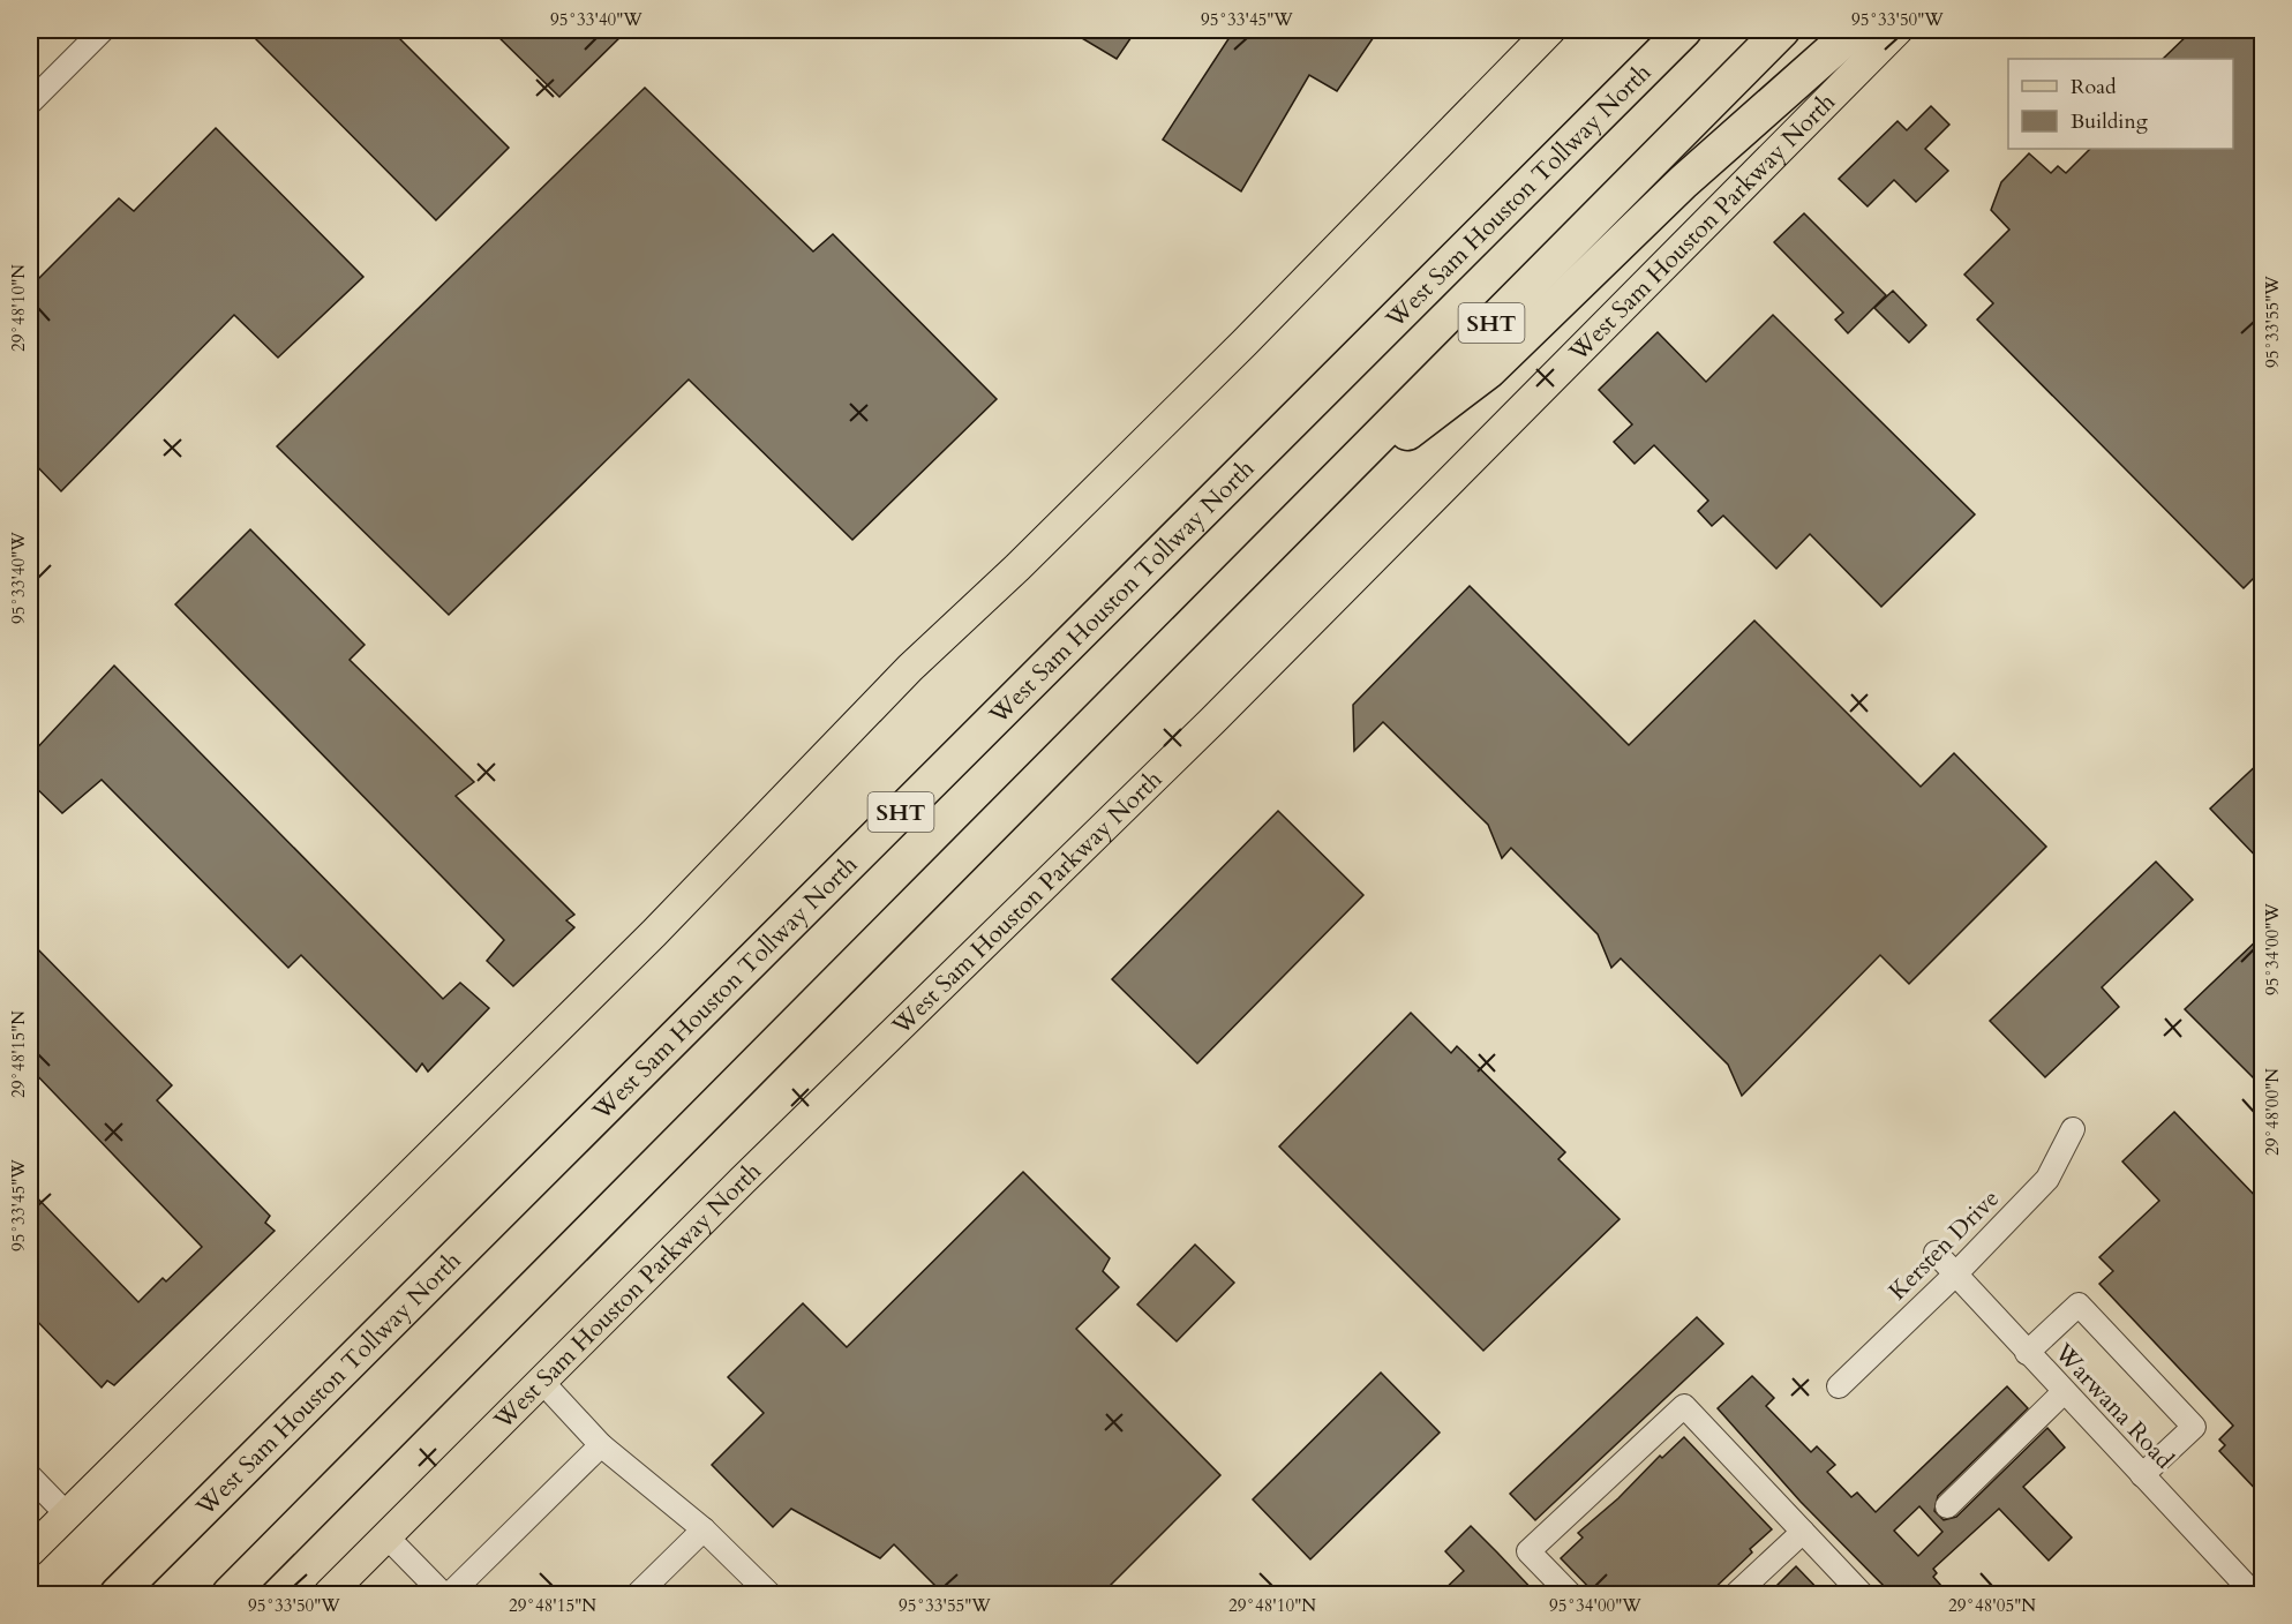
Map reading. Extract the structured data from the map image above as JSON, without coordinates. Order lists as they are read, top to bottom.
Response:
{
  "streets": {
    "highway": ["West Sam Houston Tollway North", "SHT"],
    "main road": ["West Sam Houston Parkway North"],
    "street": ["Kersten Drive", "Warwana Road"]
  },
  "crossings": [
    ["Kersten Drive", "Warwana Road"]
  ],
  "legend": ["Road", "Building"],
  "coordinates": [
    "95°33'40\"W",
    "95°33'45\"W",
    "95°33'50\"W",
    "29°48'10\"N",
    "95°33'55\"W",
    "95°34'00\"W",
    "29°48'15\"N",
    "29°48'00\"N",
    "29°48'05\"N"
  ]
}
